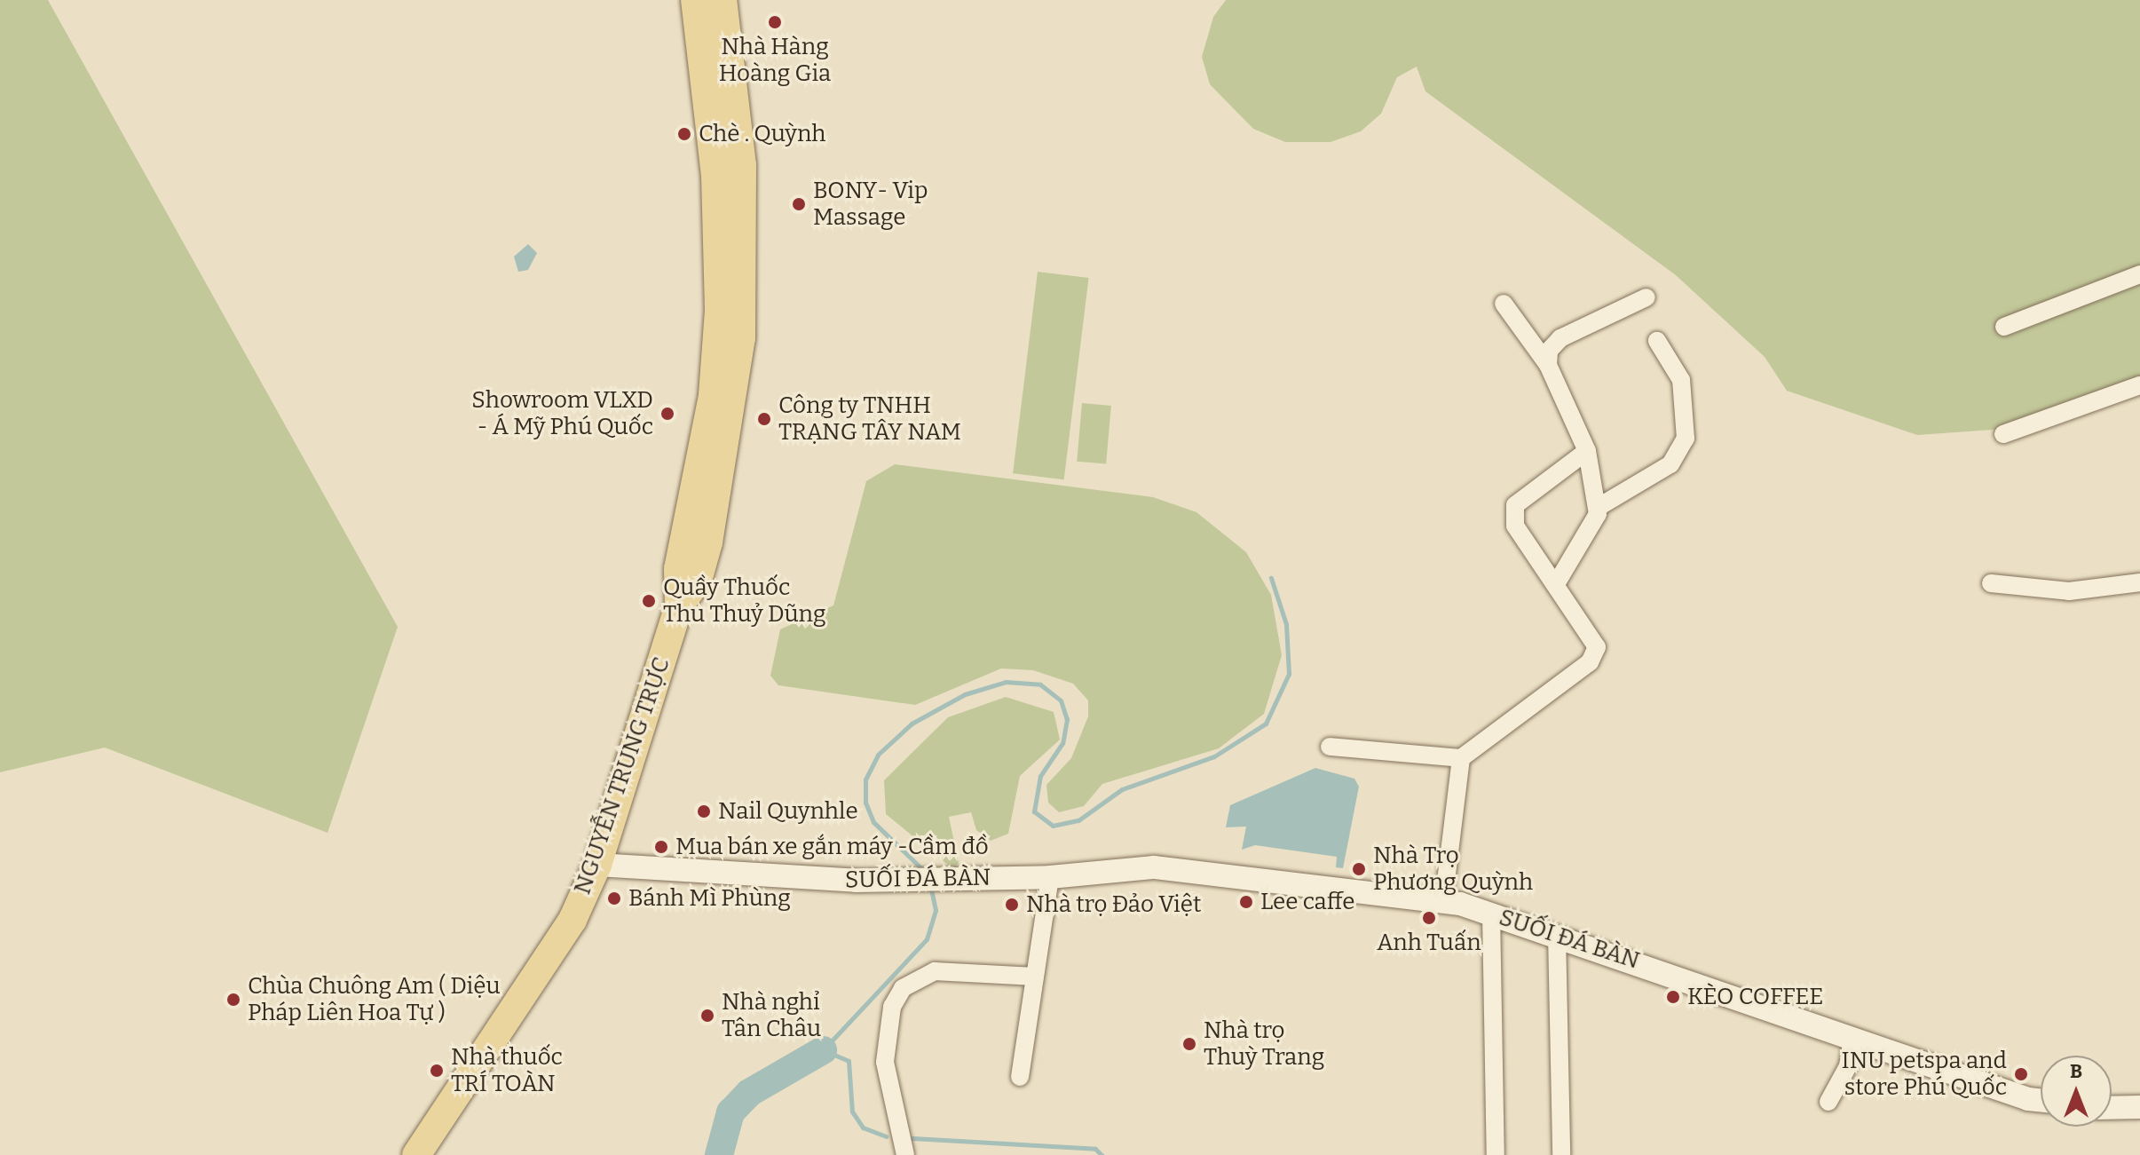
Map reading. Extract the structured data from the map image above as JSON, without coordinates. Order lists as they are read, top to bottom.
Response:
{
  "streets": {
    "main road": ["NGUYỄN TRUNG TRỰC"],
    "street": ["SUỐI ĐÁ BÀN"]
  },
  "crossings": [
    ["NGUYỄN TRUNG TRỰC", "SUỐI ĐÁ BÀN"]
  ],
  "places": [
    "Nhà Hàng Hoàng Gia",
    "Chè . Quỳnh",
    "BONY- Vip Massage",
    "Showroom VLXD - Á Mỹ Phú Quốc",
    "Công ty TNHH TRẠNG TÂY NAM",
    "Quầy Thuốc Thu Thuỷ Dũng",
    "Nail Quynhle",
    "Mua bán xe gắn máy -Cầm đồ",
    "Nhà Trọ Phương Quỳnh",
    "Bánh Mì Phùng",
    "Lee caffe",
    "Nhà trọ Đảo Việt",
    "Anh Tuấn",
    "KÈO COFFEE",
    "Chùa Chuông Am ( Diệu Pháp Liên Hoa Tự )",
    "Nhà nghỉ Tân Châu",
    "Nhà trọ Thuỳ Trang",
    "Nhà thuốc TRÍ TOÀN",
    "INU petspa and store Phú Quốc"
  ],
  "north": "top"
}
